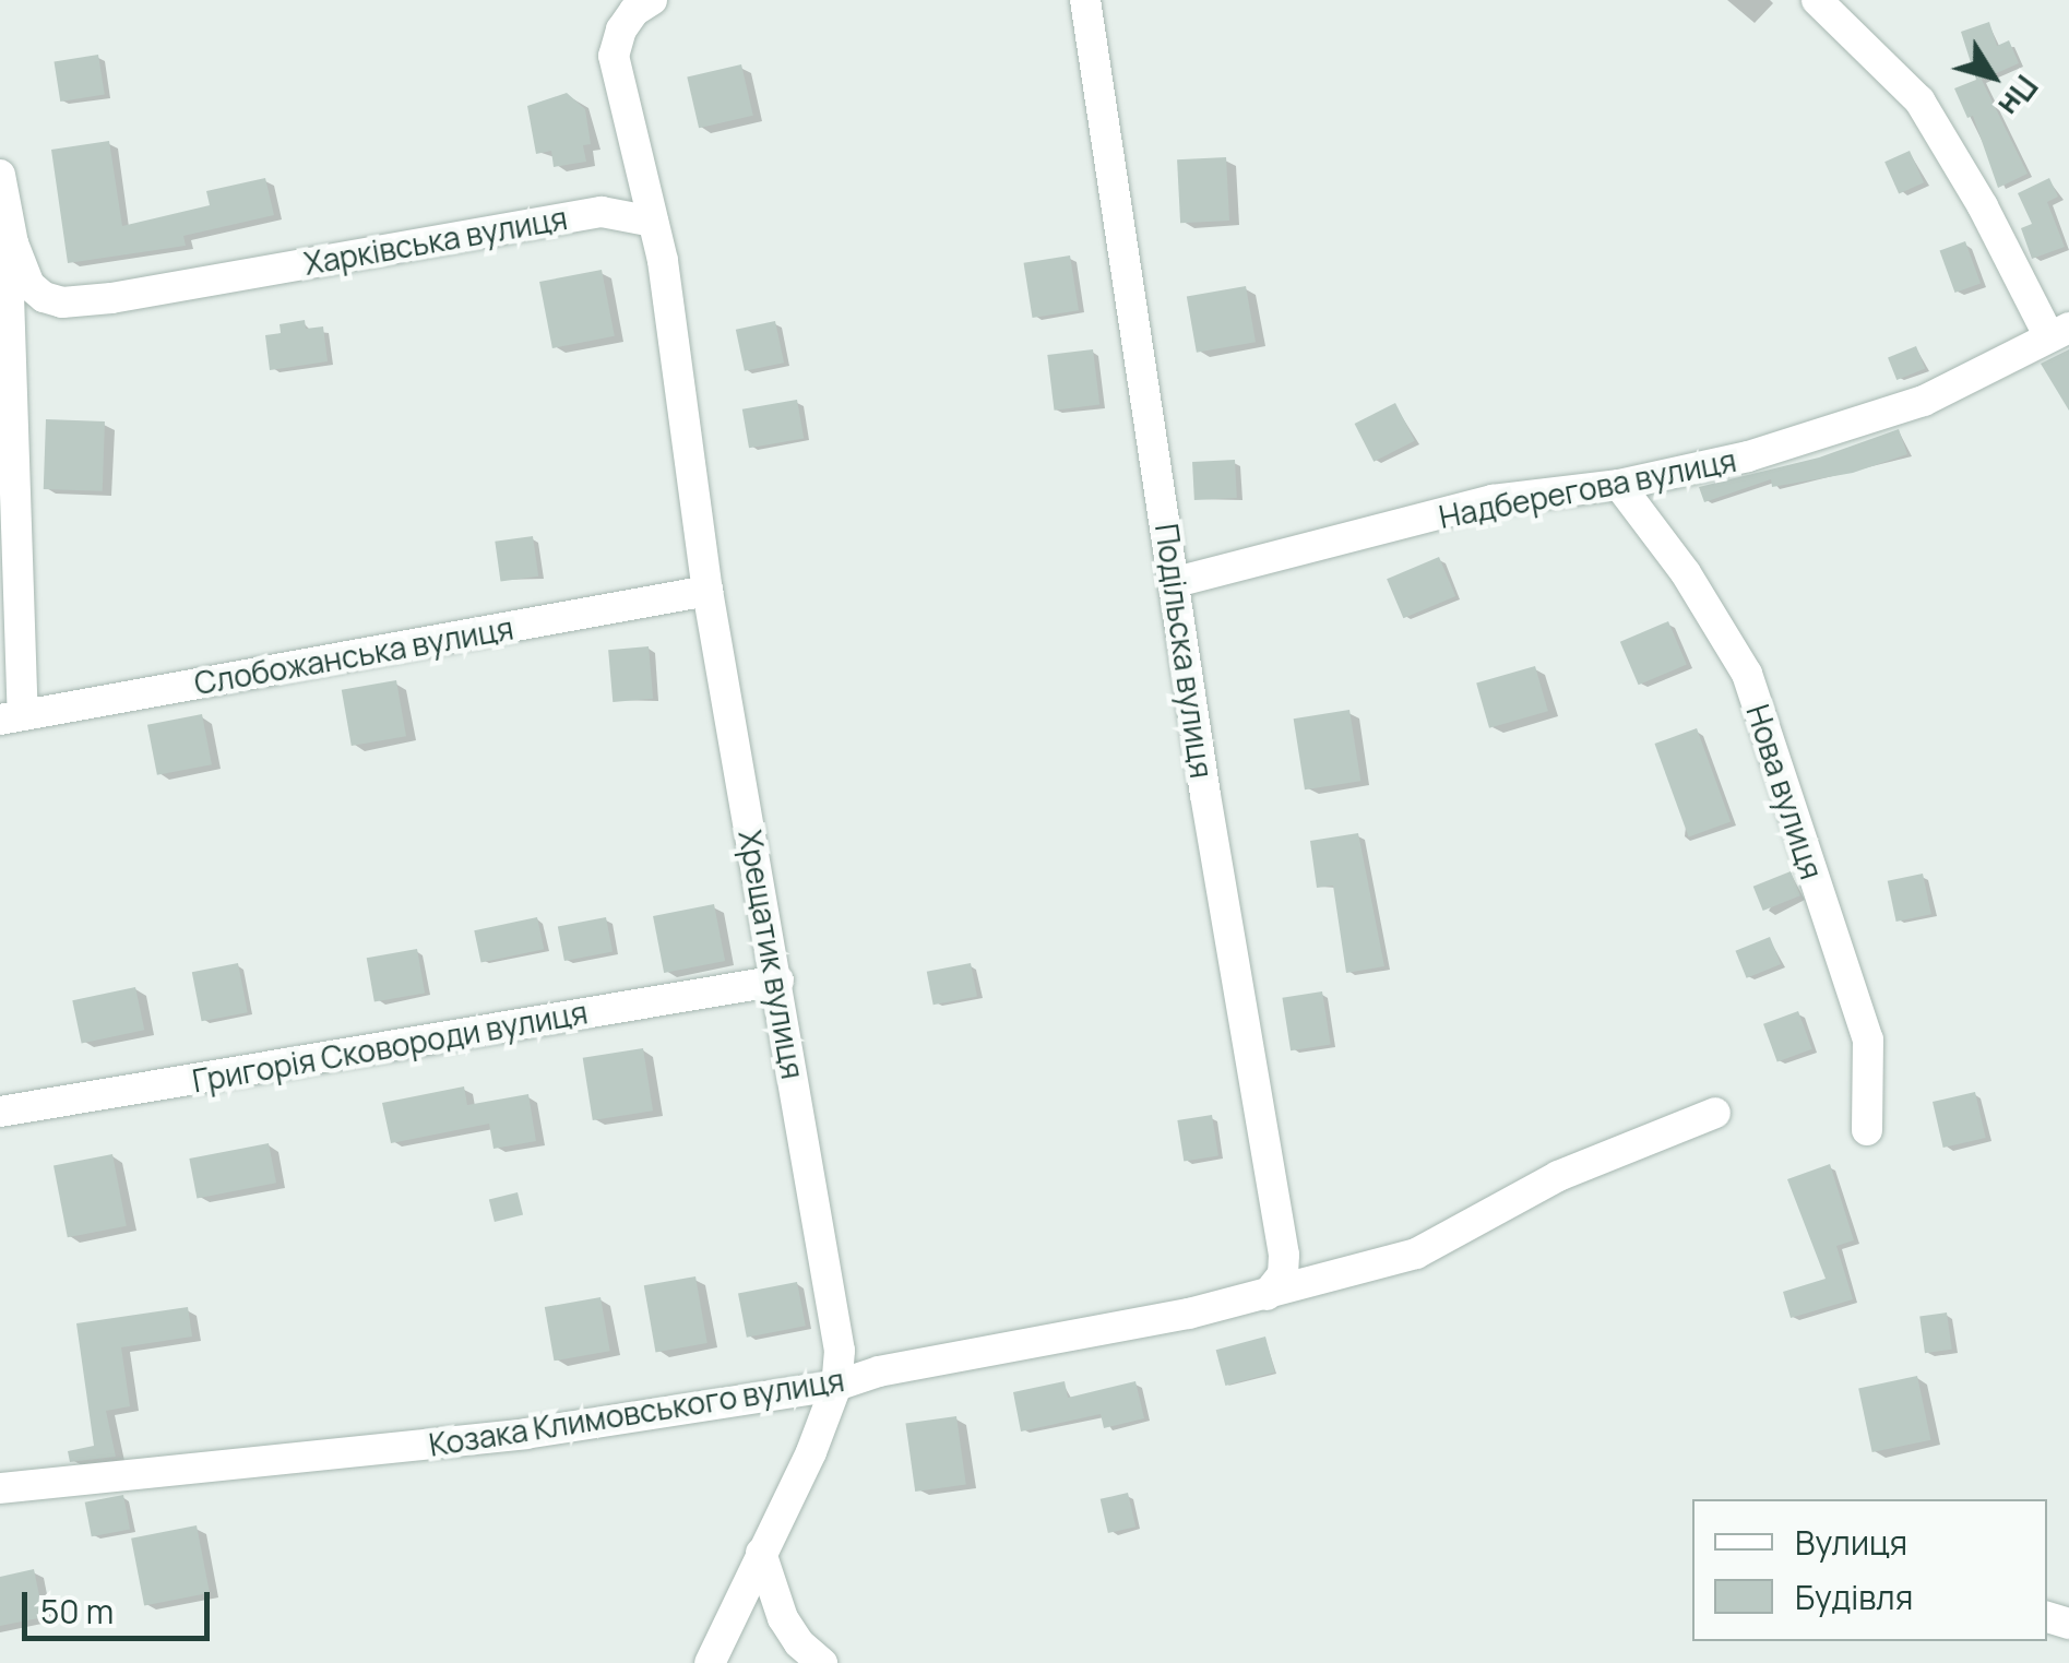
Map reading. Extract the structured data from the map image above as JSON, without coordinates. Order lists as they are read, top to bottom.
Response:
{
  "streets": {
    "street": [
      "Харківська вулиця",
      "Надберегова вулиця",
      "Подільска вулиця",
      "Слобожанська вулиця",
      "Нова вулиця",
      "Хрещатик вулиця",
      "Григорія Сковороди вулиця",
      "Козака Климовського вулиця"
    ]
  },
  "crossings": [
    ["Харківська вулиця", "Хрещатик вулиця"],
    ["Надберегова вулиця", "Подільска вулиця"],
    ["Надберегова вулиця", "Нова вулиця"],
    ["Подільска вулиця", "Козака Климовського вулиця"],
    ["Слобожанська вулиця", "Хрещатик вулиця"],
    ["Хрещатик вулиця", "Григорія Сковороди вулиця"],
    ["Хрещатик вулиця", "Козака Климовського вулиця"]
  ],
  "legend": ["Вулиця", "Будівля"],
  "scale_bar": "50 m",
  "north": "bottom right"
}
